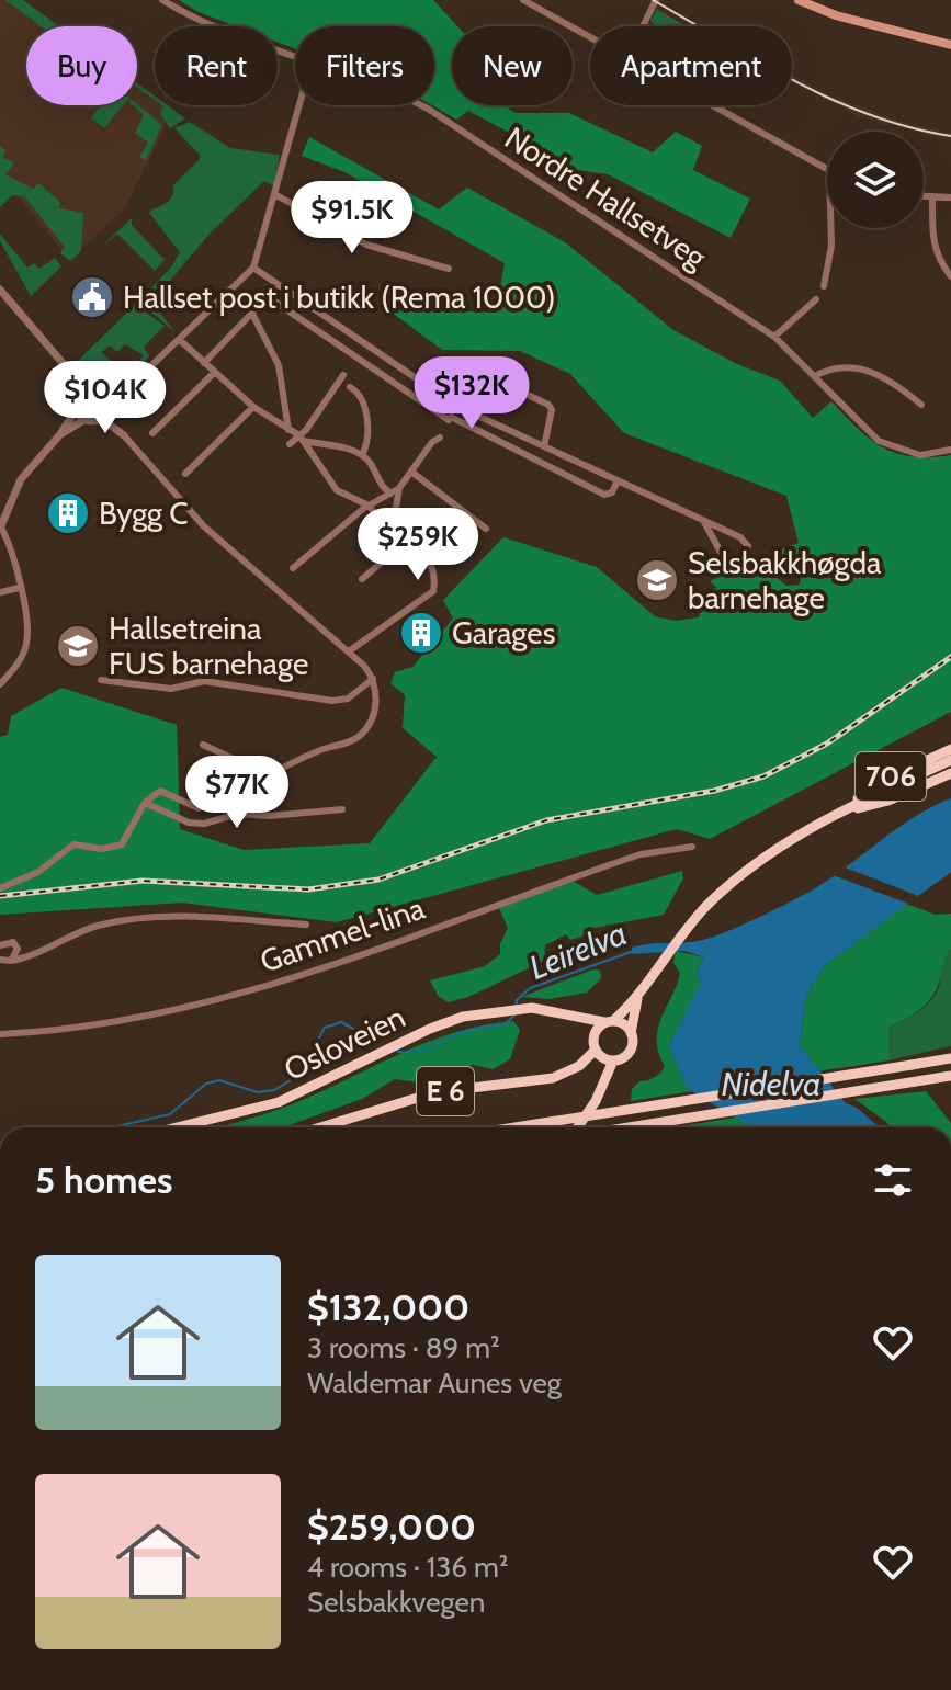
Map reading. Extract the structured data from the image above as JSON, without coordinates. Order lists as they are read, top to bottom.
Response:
{
  "streets": {
    "highway": ["706", "Osloveien", "E 6"],
    "street": ["Nordre Hallsetveg", "Gammel-lina"]
  },
  "crossings": [
    ["706", "Osloveien"],
    ["706", "E 6"],
    ["Osloveien", "E 6"]
  ],
  "water": ["Leirelva", "Nidelva"],
  "places": {
    "public building": ["Hallset post i butikk (Rema 1000)"],
    "building": ["Bygg C", "Garages"],
    "school or university": ["Selsbakkhøgda barnehage", "Hallsetreina FUS barnehage"]
  },
  "page": {
    "chip": [
      "Buy",
      "Rent",
      "Filters",
      "New",
      "Apartment"
    ],
    "price": [
      "$91.5K",
      "$132K",
      "$104K",
      "$259K",
      "$77K"
    ],
    "heading": "5 homes",
    "list": [
      {
        "name": "$132,000",
        "note": "3 rooms · 89 m² · Waldemar Aunes veg"
      },
      {
        "name": "$259,000",
        "note": "4 rooms · 136 m² · Selsbakkvegen"
      }
    ]
  }
}
